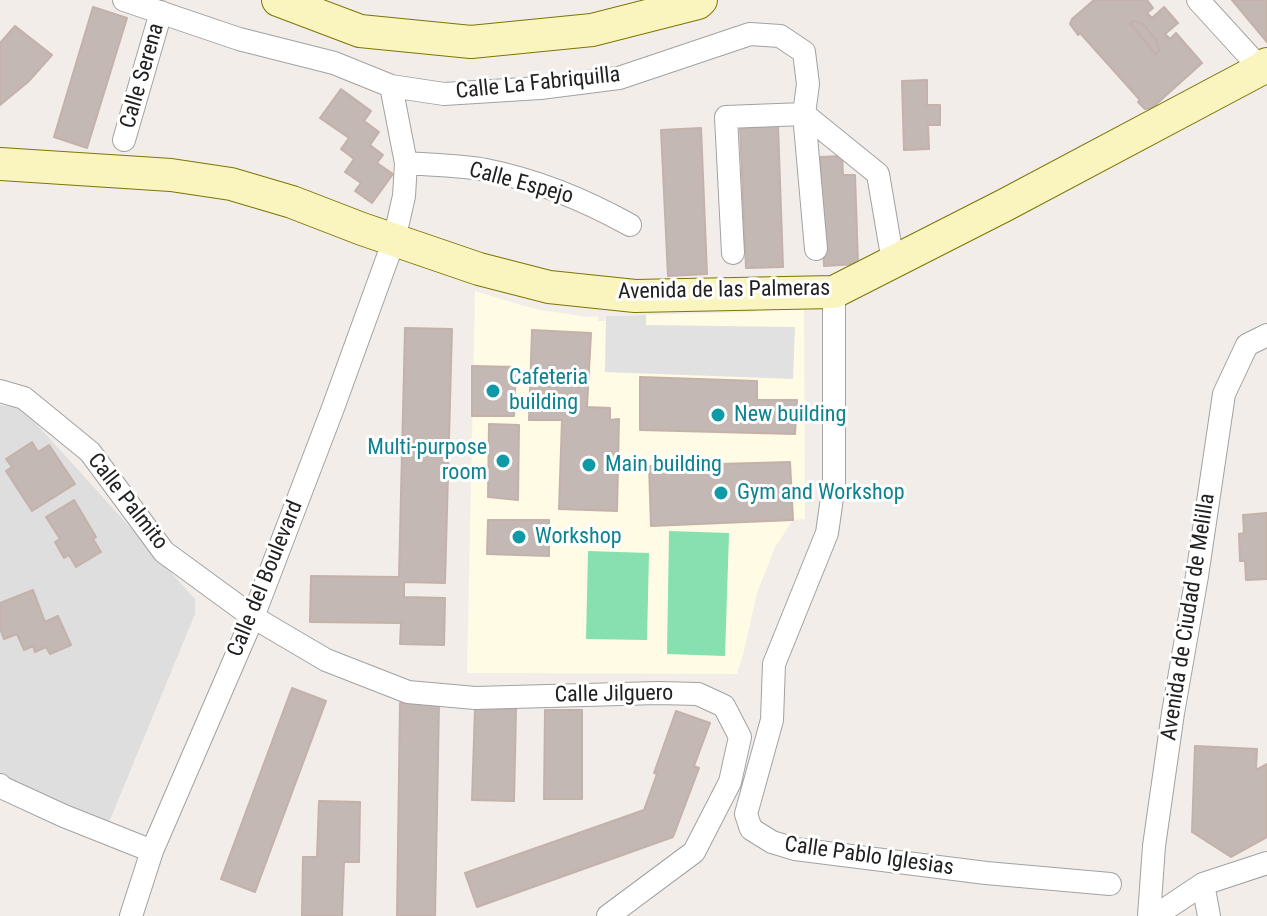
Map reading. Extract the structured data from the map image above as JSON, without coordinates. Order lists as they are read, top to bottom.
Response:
{
  "streets": {
    "street": [
      "Calle Serena",
      "Calle La Fabriquilla",
      "Calle Espejo",
      "Avenida de las Palmeras",
      "Calle Palmito",
      "Calle del Boulevard",
      "Avenida de Ciudad de Melilla",
      "Calle Jilguero",
      "Calle Pablo Iglesias"
    ]
  },
  "crossings": [
    ["Calle Serena", "Calle La Fabriquilla"],
    ["Calle La Fabriquilla", "Calle del Boulevard"],
    ["Calle Espejo", "Calle del Boulevard"],
    ["Avenida de las Palmeras", "Calle del Boulevard"],
    ["Avenida de las Palmeras", "Calle Pablo Iglesias"],
    ["Calle Palmito", "Calle del Boulevard"],
    ["Calle Palmito", "Calle Jilguero"],
    ["Calle del Boulevard", "Calle Jilguero"]
  ],
  "places": [
    "Cafeteria building",
    "New building",
    "Multi-purpose room",
    "Main building",
    "Gym and Workshop",
    "Workshop"
  ]
}
